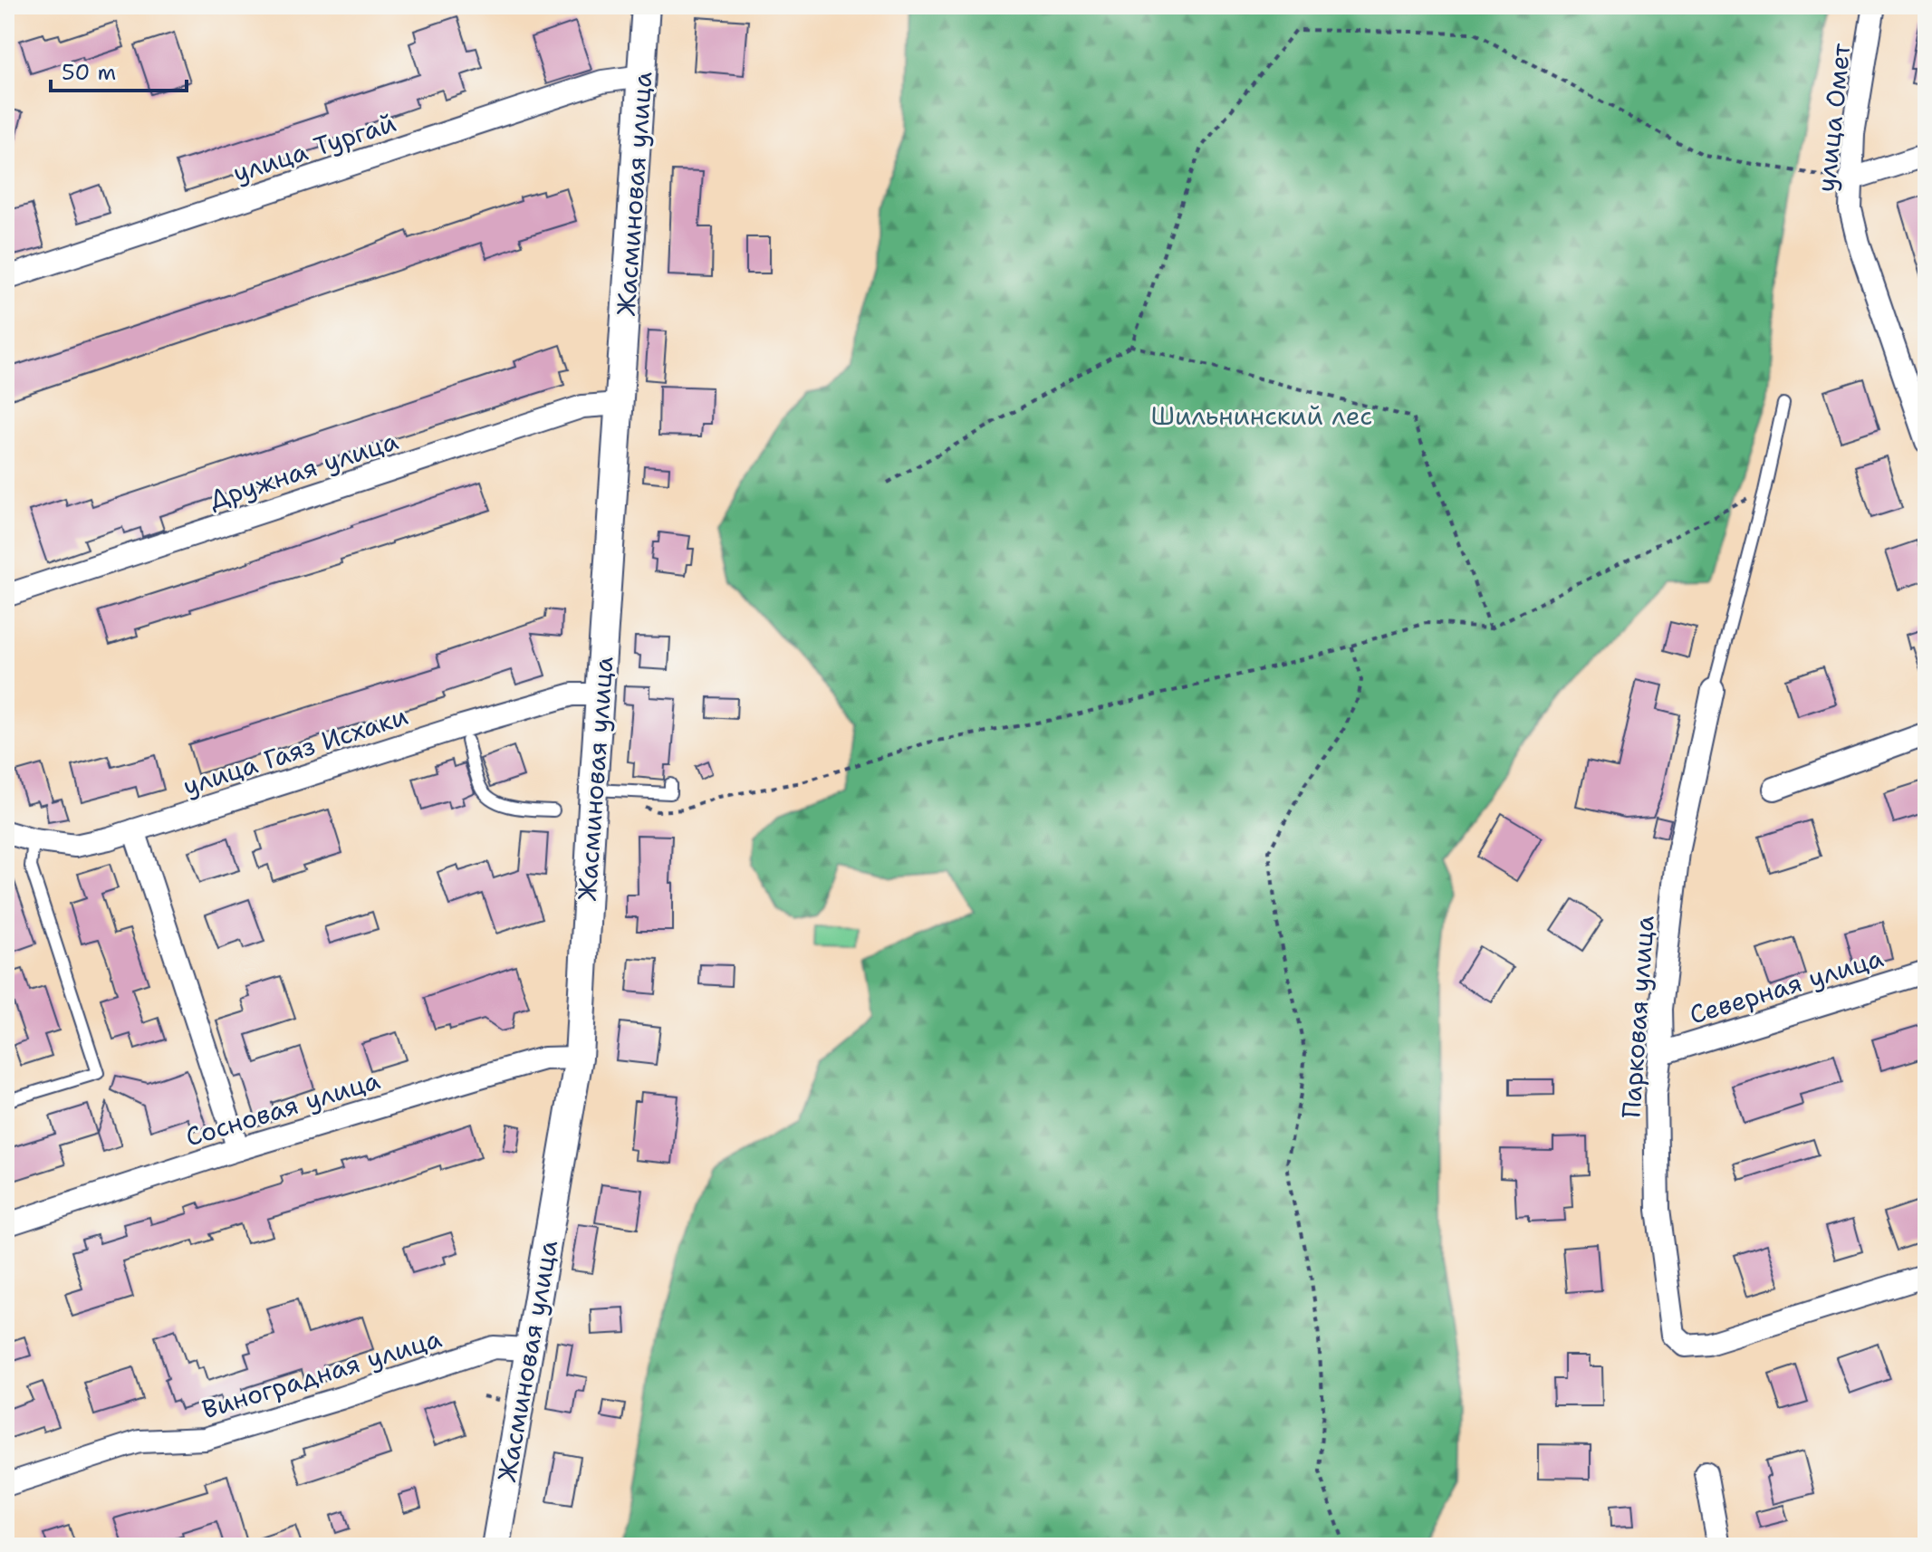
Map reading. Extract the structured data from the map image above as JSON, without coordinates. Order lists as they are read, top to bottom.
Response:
{
  "streets": {
    "street": [
      "улица Омет",
      "улица Тургай",
      "Жасминовая улица",
      "Дружная улица",
      "улица Гаяз Исхаки",
      "Северная улица",
      "Парковая улица",
      "Сосновая улица",
      "Виноградная улица"
    ]
  },
  "crossings": [
    ["улица Тургай", "Жасминовая улица"],
    ["Жасминовая улица", "Дружная улица"],
    ["Жасминовая улица", "улица Гаяз Исхаки"],
    ["Жасминовая улица", "Сосновая улица"],
    ["Жасминовая улица", "Виноградная улица"],
    ["Северная улица", "Парковая улица"]
  ],
  "parks": ["Шильнинский лес"],
  "scale_bar": "50 m"
}
